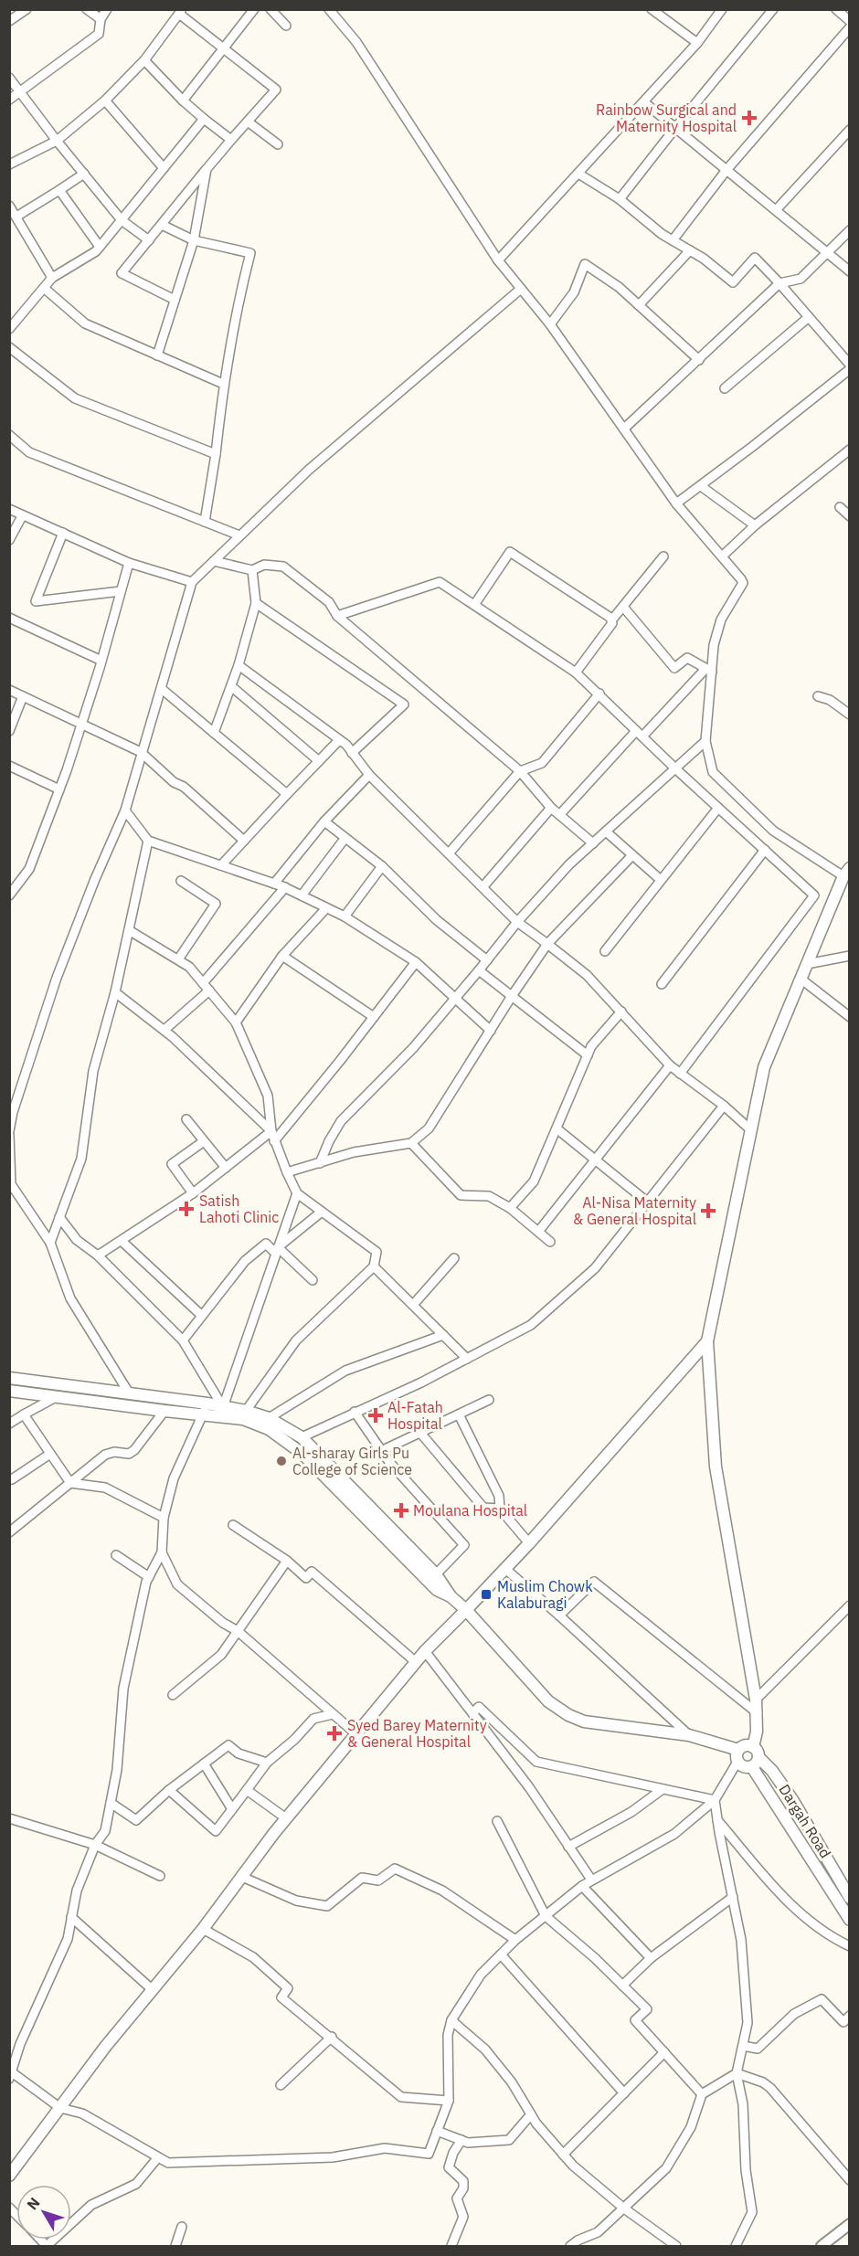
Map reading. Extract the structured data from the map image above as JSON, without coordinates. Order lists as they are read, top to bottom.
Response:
{
  "streets": {
    "main road": ["Dargah Road"]
  },
  "places": {
    "health": [
      "Rainbow Surgical and Maternity Hospital",
      "Satish Lahoti Clinic",
      "Al-Nisa Maternity & General Hospital",
      "Al-Fatah Hospital",
      "Moulana Hospital",
      "Syed Barey Maternity & General Hospital"
    ],
    "other": ["Al-sharay Girls Pu College of Science"],
    "transit": ["Muslim Chowk Kalaburagi"]
  },
  "north": "top left"
}
